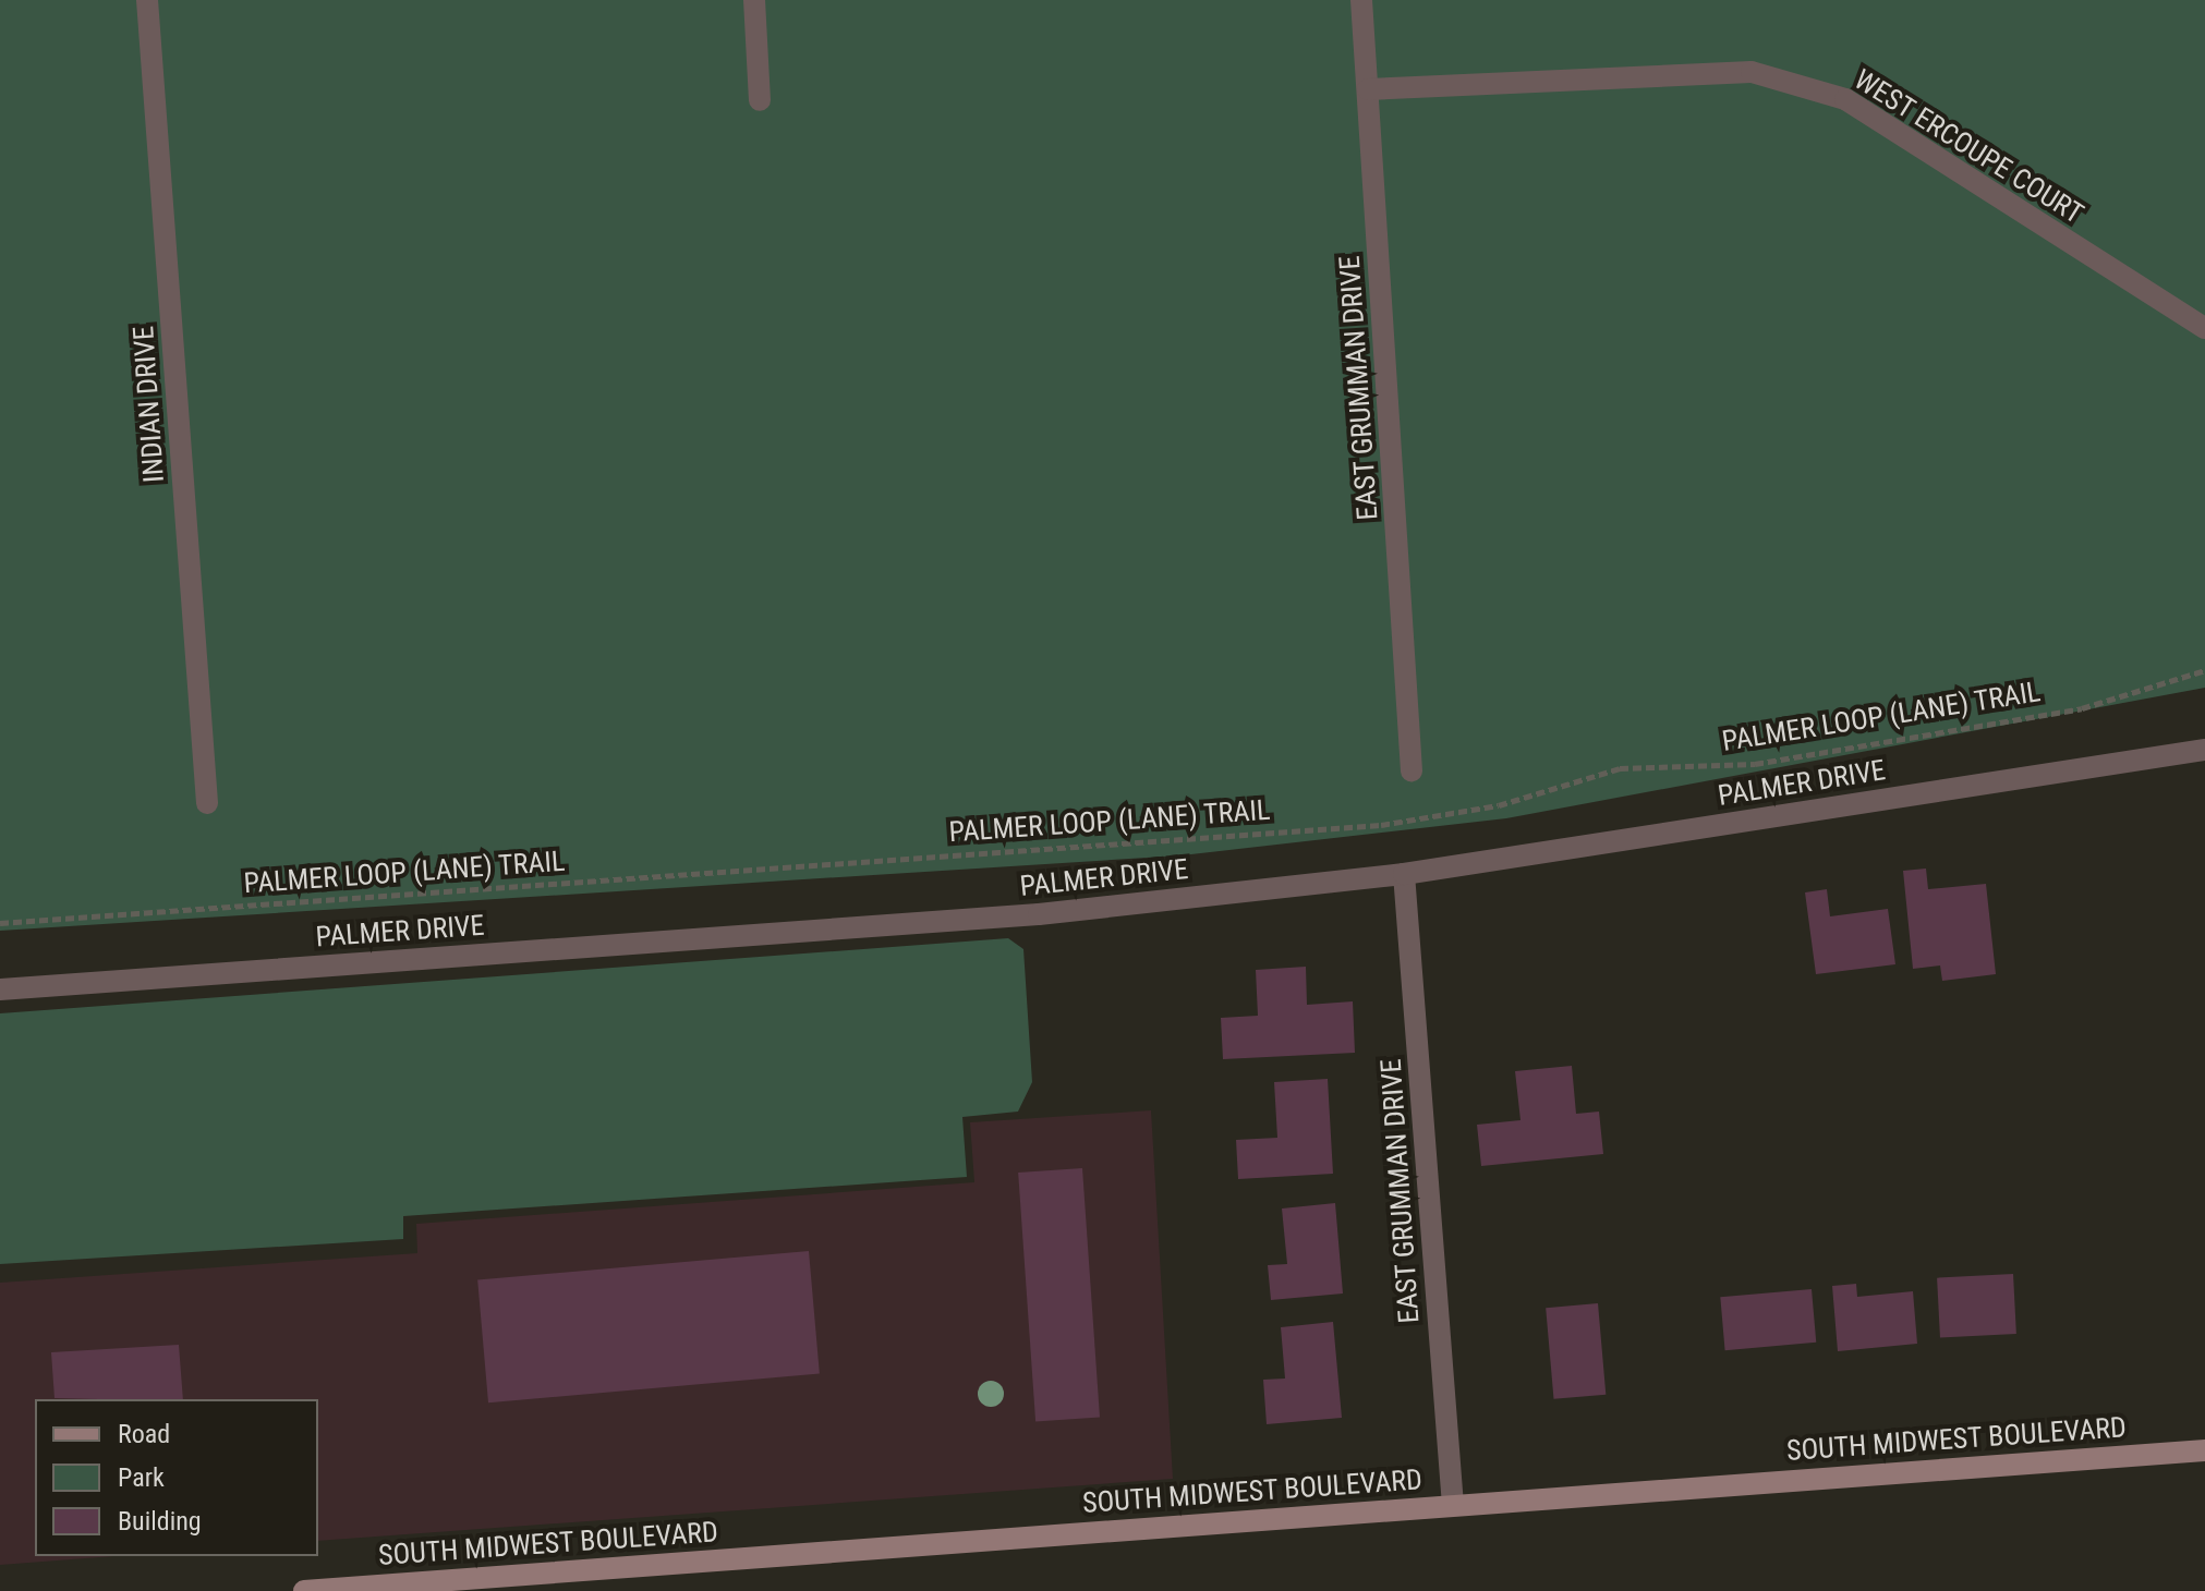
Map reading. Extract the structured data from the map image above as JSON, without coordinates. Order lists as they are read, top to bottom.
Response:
{
  "streets": {
    "main road": ["SOUTH MIDWEST BOULEVARD"],
    "street": [
      "WEST ERCOUPE COURT",
      "EAST GRUMMAN DRIVE",
      "INDIAN DRIVE",
      "PALMER DRIVE"
    ],
    "path": ["PALMER LOOP (LANE) TRAIL"]
  },
  "crossings": [
    ["WEST ERCOUPE COURT", "EAST GRUMMAN DRIVE"],
    ["EAST GRUMMAN DRIVE", "PALMER DRIVE"],
    ["EAST GRUMMAN DRIVE", "SOUTH MIDWEST BOULEVARD"]
  ],
  "legend": ["Road", "Park", "Building"]
}
